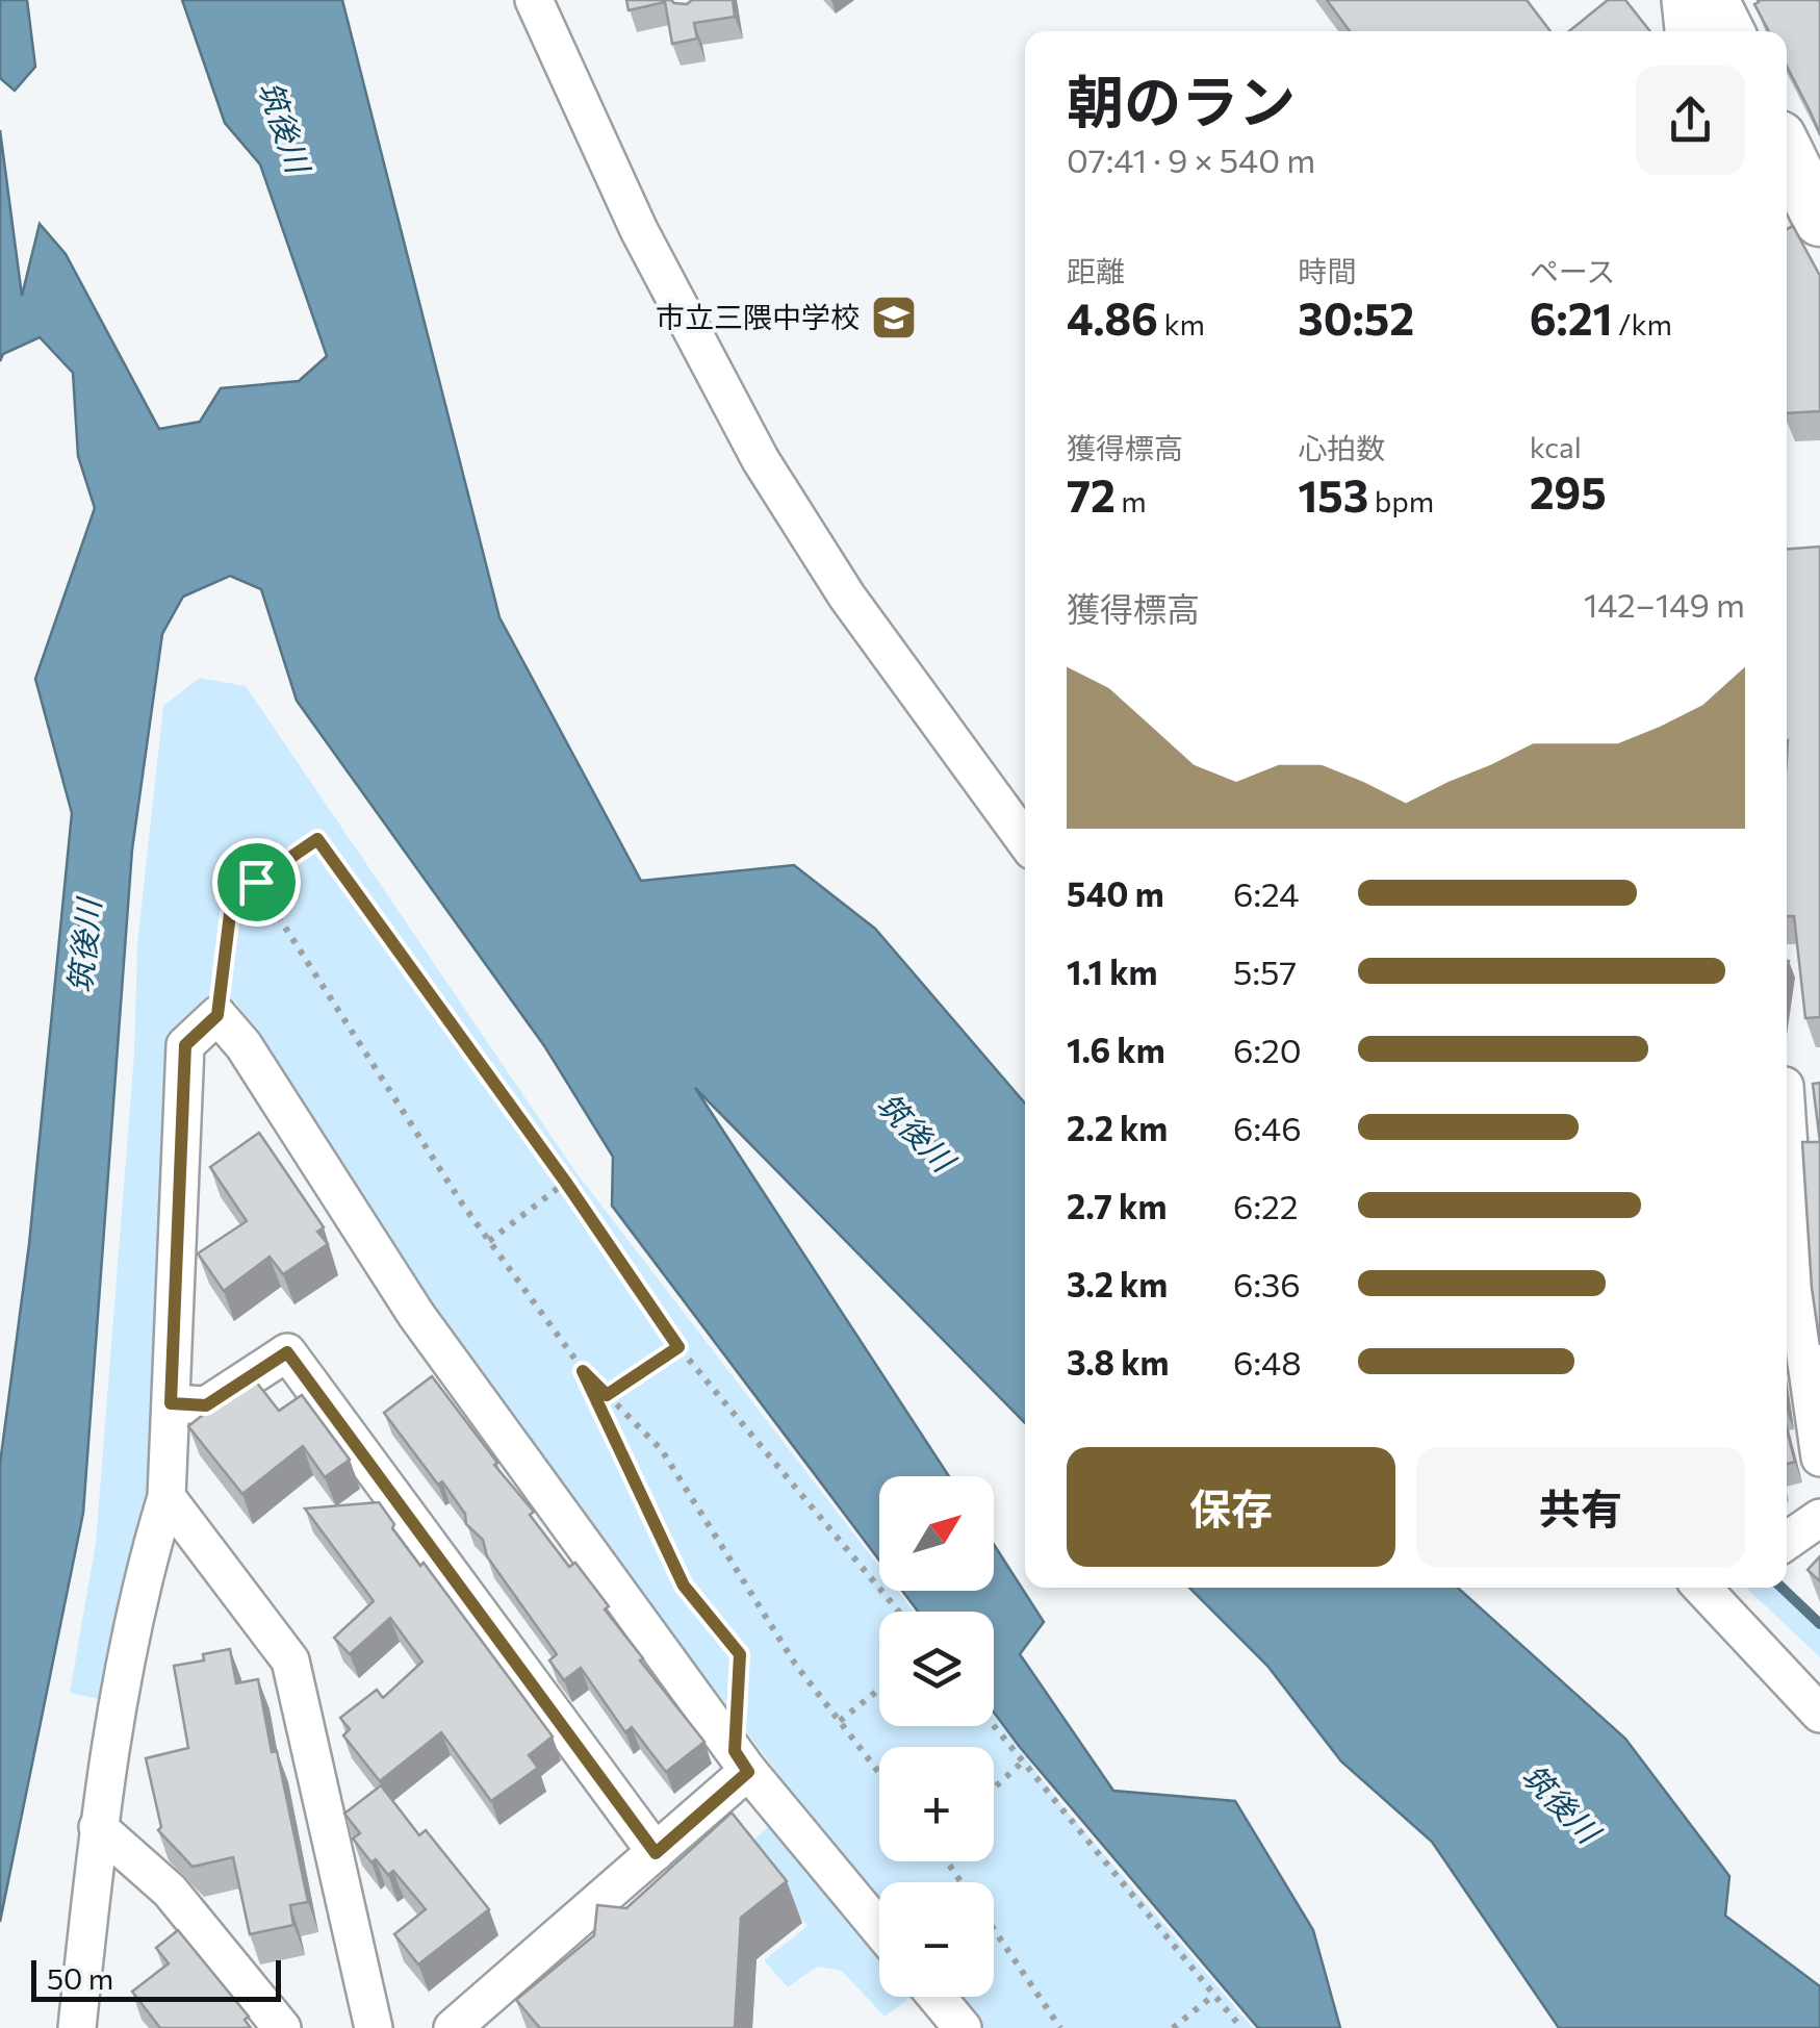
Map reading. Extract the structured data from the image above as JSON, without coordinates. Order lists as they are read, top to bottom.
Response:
{
  "water": ["筑後川"],
  "places": {
    "school or university": ["市立三隈中学校"]
  },
  "scale_bar": "50 m",
  "north": "top right",
  "page": {
    "heading": ["朝のラン", "07:41 · 9 × 540 m"],
    "stats": [
      ["距離", "4.86 km"],
      ["時間", "30:52"],
      ["ペース", "6:21 /km"],
      ["獲得標高", "72 m"],
      ["心拍数", "153 bpm"],
      ["kcal", "295"]
    ],
    "chart": ["獲得標高", "142–149 m"],
    "list": [
      {
        "name": "540 m",
        "note": "6:24"
      },
      {
        "name": "1.1 km",
        "note": "5:57"
      },
      {
        "name": "1.6 km",
        "note": "6:20"
      },
      {
        "name": "2.2 km",
        "note": "6:46"
      },
      {
        "name": "2.7 km",
        "note": "6:22"
      },
      {
        "name": "3.2 km",
        "note": "6:36"
      },
      {
        "name": "3.8 km",
        "note": "6:48"
      }
    ],
    "buttons": ["保存", "共有"],
    "map_buttons": ["+", "−"],
    "scale": "50 m"
  }
}
